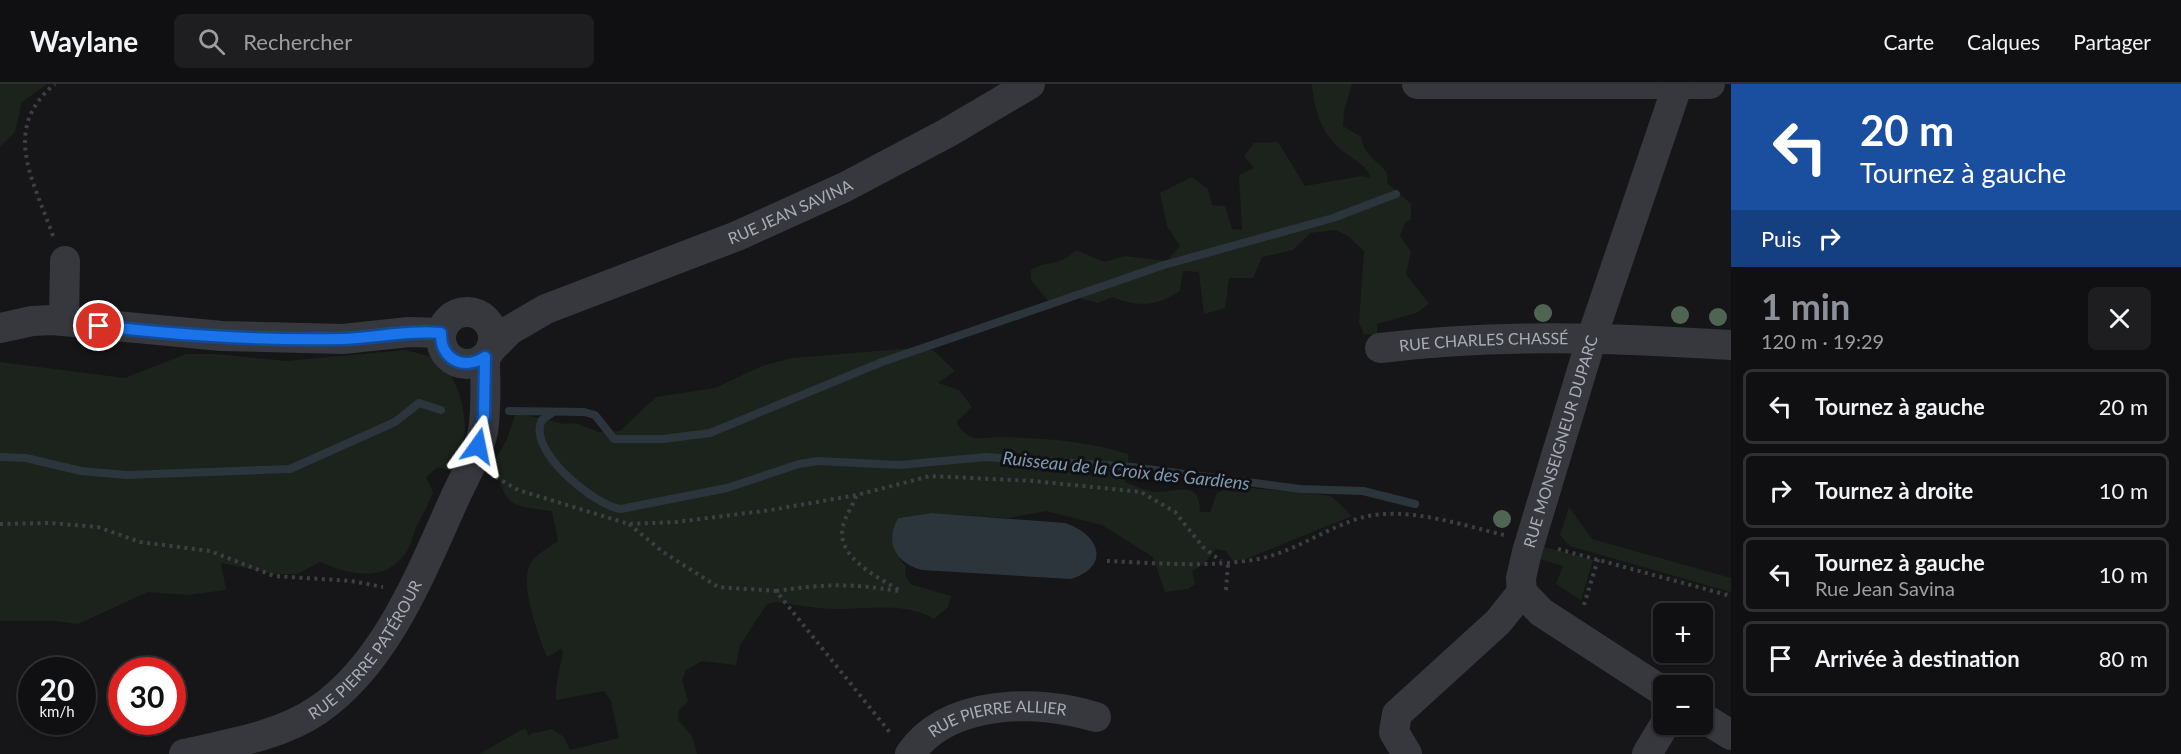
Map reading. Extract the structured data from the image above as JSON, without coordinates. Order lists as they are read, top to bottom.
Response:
{
  "streets": {
    "street": [
      "RUE JEAN SAVINA",
      "RUE CHARLES CHASSÉ",
      "RUE MONSEIGNEUR DUPARC",
      "RUE PIERRE PATÉROUR",
      "RUE PIERRE ALLIER"
    ]
  },
  "crossings": [
    ["RUE JEAN SAVINA", "RUE PIERRE PATÉROUR"],
    ["RUE CHARLES CHASSÉ", "RUE MONSEIGNEUR DUPARC"]
  ],
  "water": ["Ruisseau de la Croix des Gardiens"],
  "page": {
    "header": "Waylane",
    "search": "Rechercher",
    "nav": ["Carte", "Calques", "Partager"],
    "turn": ["20 m", "Tournez à gauche"],
    "then": "Puis",
    "heading": ["1 min", "120 m · 19:29"],
    "list": [
      {
        "name": "Tournez à gauche",
        "value": "20 m"
      },
      {
        "name": "Tournez à droite",
        "value": "10 m"
      },
      {
        "name": "Tournez à gauche",
        "note": "Rue Jean Savina",
        "value": "10 m"
      },
      {
        "name": "Arrivée à destination",
        "value": "80 m"
      }
    ],
    "map_buttons": ["+", "−"],
    "speed": "20 km/h",
    "limit": "30"
  }
}
